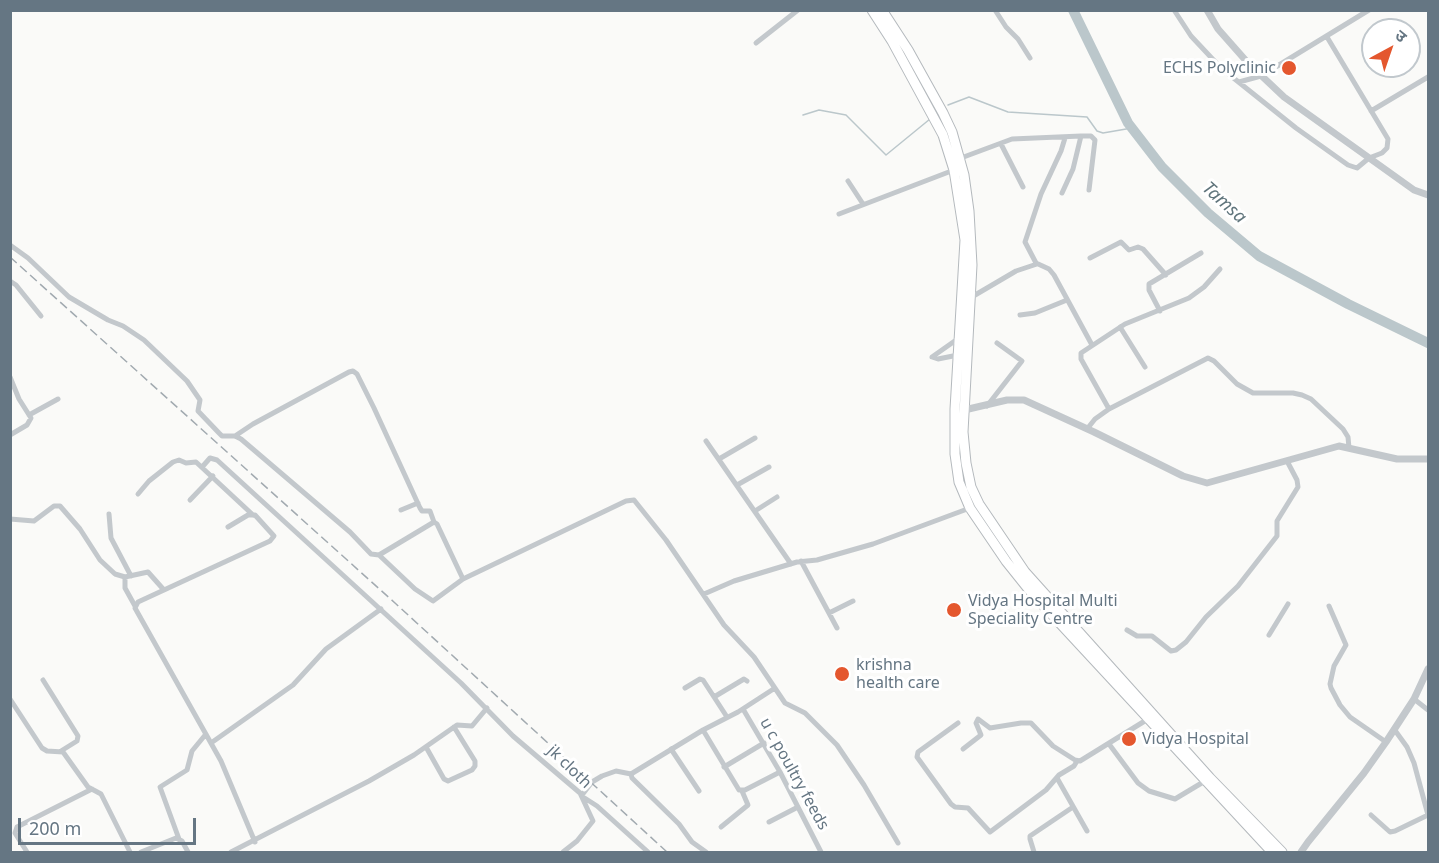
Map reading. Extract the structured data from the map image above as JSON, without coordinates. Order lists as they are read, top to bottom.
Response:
{
  "streets": {
    "street": ["jk cloth", "u c poultry feeds"]
  },
  "water": ["Tamsa"],
  "places": [
    "ECHS Polyclinic",
    "Vidya Hospital Multi Speciality Centre",
    "krishna health care",
    "Vidya Hospital"
  ],
  "scale_bar": "200 m",
  "north": "top right"
}
